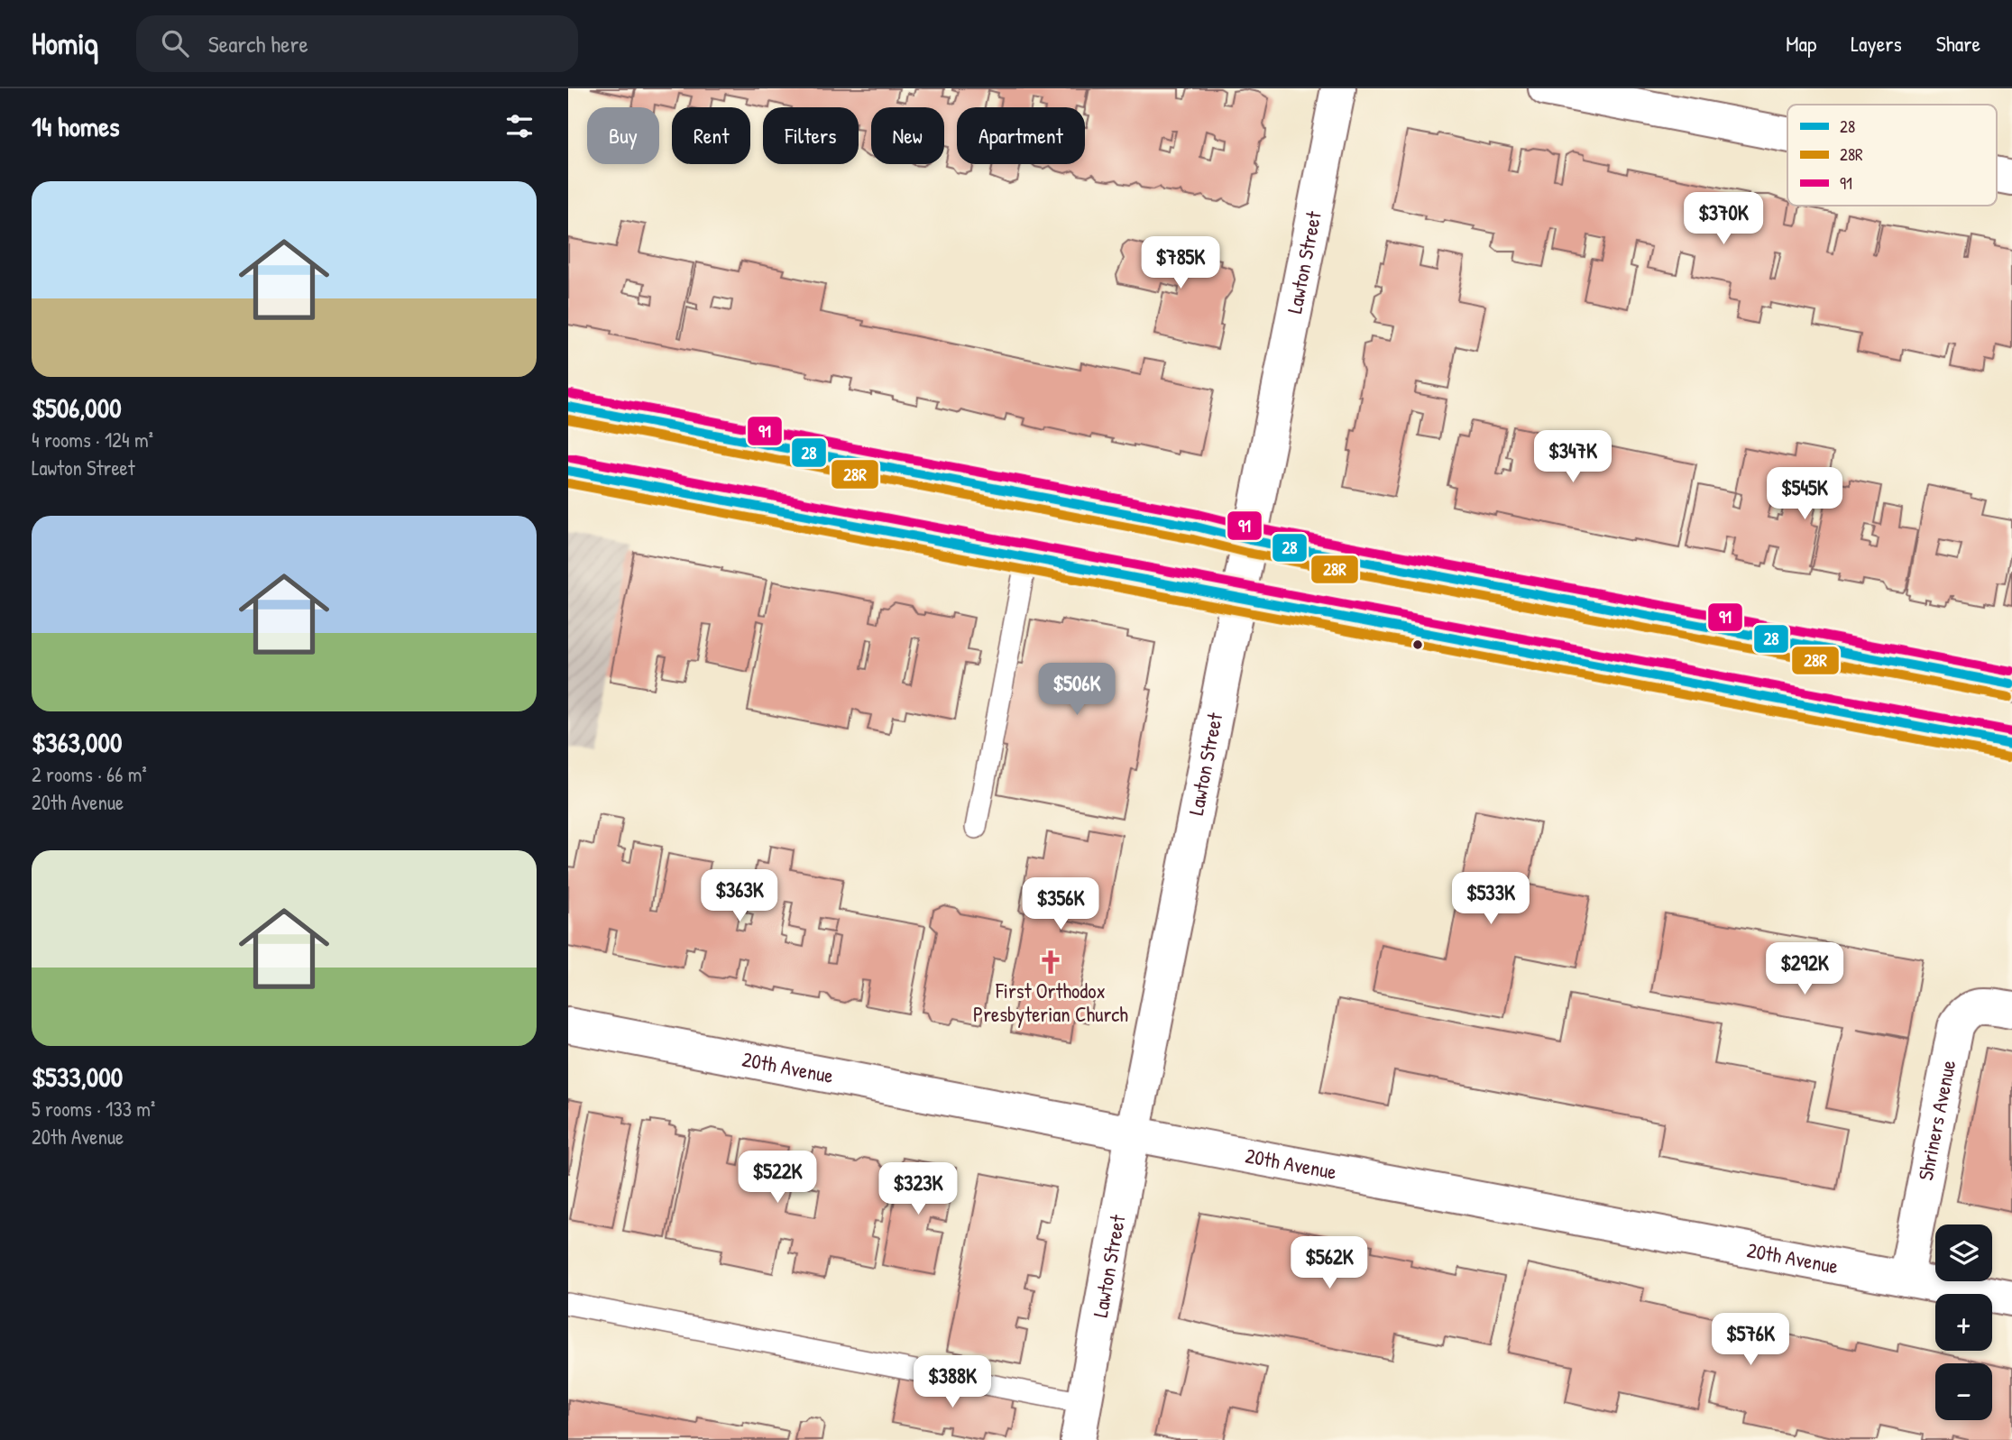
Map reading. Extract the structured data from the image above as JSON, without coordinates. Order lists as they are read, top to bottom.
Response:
{
  "streets": {
    "street": ["Lawton Street", "20th Avenue", "Shriners Avenue"]
  },
  "crossings": [
    ["Lawton Street", "20th Avenue"],
    ["20th Avenue", "Shriners Avenue"]
  ],
  "places": {
    "church": ["First Orthodox Presbyterian Church"]
  },
  "lines": ["transit line 91", "transit line 28", "transit line 28R"],
  "legend": ["28", "28R", "91"],
  "page": {
    "header": "Homiq",
    "search": "Search here",
    "nav": ["Map", "Layers", "Share"],
    "heading": "14 homes",
    "chip": [
      "Buy",
      "Rent",
      "Filters",
      "New",
      "Apartment"
    ],
    "list": [
      {
        "name": "$506,000",
        "note": "4 rooms · 124 m² · Lawton Street"
      },
      {
        "name": "$363,000",
        "note": "2 rooms · 66 m² · 20th Avenue"
      },
      {
        "name": "$533,000",
        "note": "5 rooms · 133 m² · 20th Avenue"
      }
    ],
    "price": [
      "$370K",
      "$785K",
      "$347K",
      "$545K",
      "$506K",
      "$363K",
      "$533K",
      "$356K",
      "$292K",
      "$522K",
      "$323K",
      "$562K",
      "$576K",
      "$388K"
    ],
    "map_buttons": ["+", "−"]
  }
}
